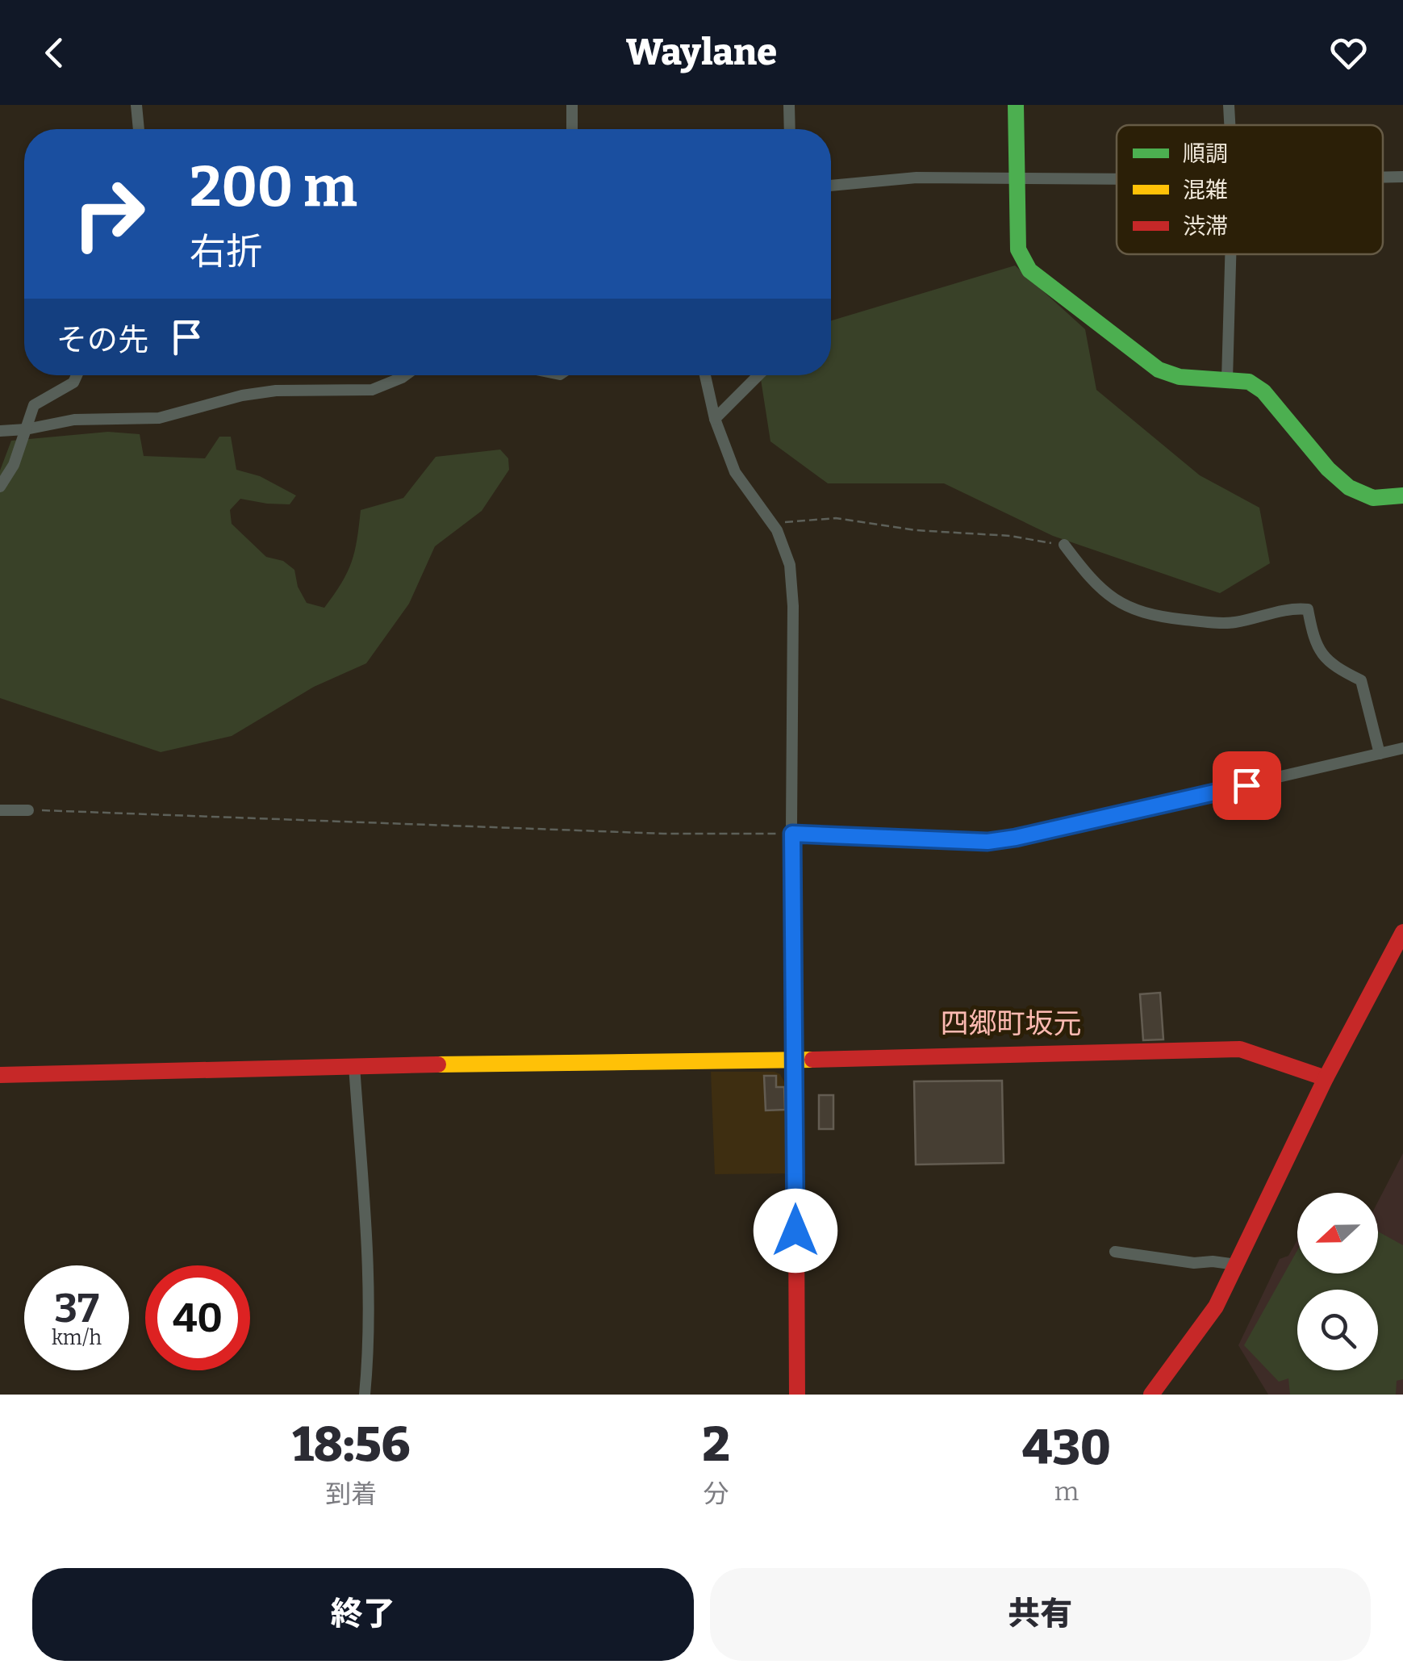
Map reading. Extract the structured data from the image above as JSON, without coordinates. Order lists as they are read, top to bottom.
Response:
{
  "districts": ["四郷町坂元"],
  "legend": ["順調", "混雑", "渋滞"],
  "north": "left",
  "page": {
    "header": "Waylane",
    "turn": ["200 m", "右折"],
    "then": "その先",
    "speed": "37 km/h",
    "limit": "40",
    "eta": [
      "18:56",
      "到着",
      "2",
      "分",
      "430",
      "m"
    ],
    "buttons": ["終了", "共有"]
  }
}
